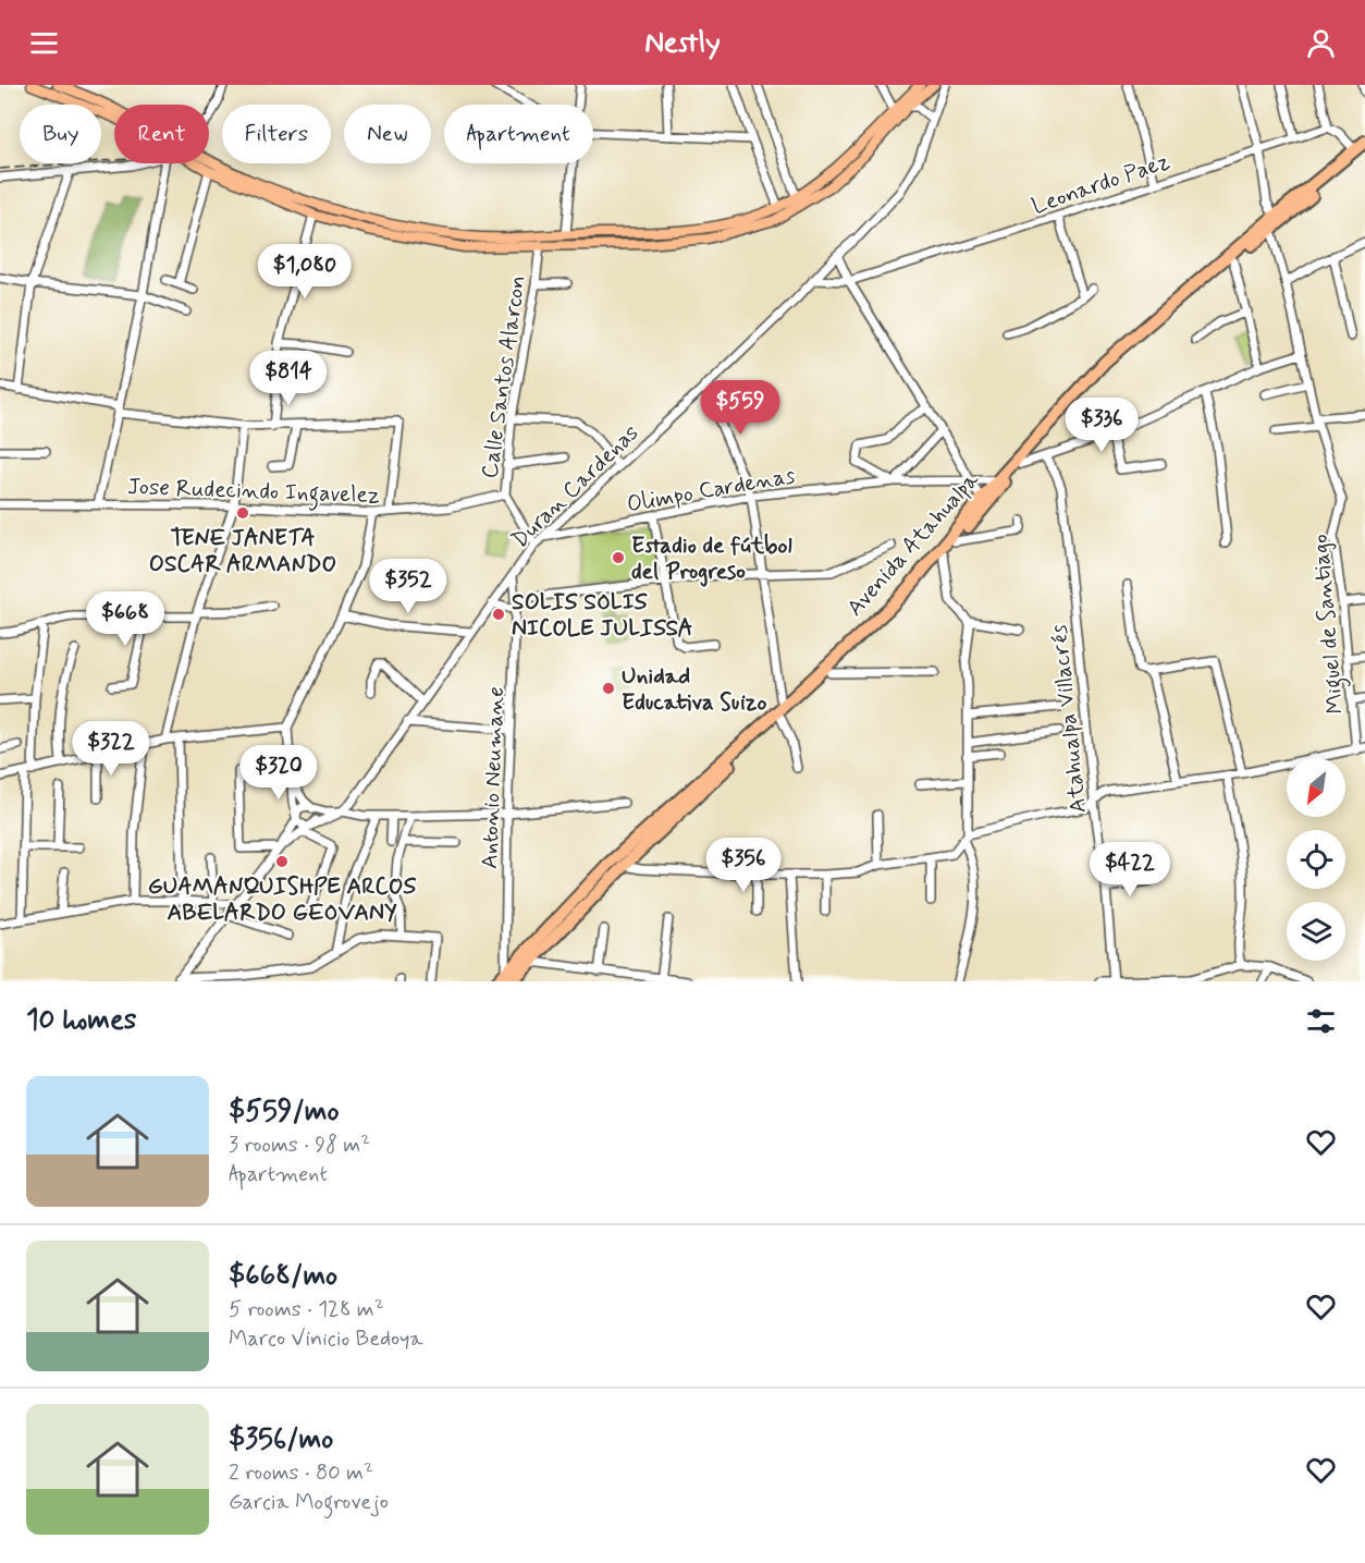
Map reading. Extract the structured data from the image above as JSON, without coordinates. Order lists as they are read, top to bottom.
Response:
{
  "streets": {
    "highway": ["Avenida Atahualpa"],
    "street": [
      "Leonardo Paez",
      "Calle Santos Alarcon",
      "Duran Cardenas",
      "Olimpo Cardenas",
      "Jose Rudecindo Ingavelez",
      "Miguel de Santiago",
      "Atahualpa Villacrés",
      "Antonio Neumane"
    ]
  },
  "crossings": [
    ["Leonardo Paez", "Duran Cardenas"],
    ["Calle Santos Alarcon", "Duran Cardenas"],
    ["Calle Santos Alarcon", "Jose Rudecindo Ingavelez"],
    ["Duran Cardenas", "Olimpo Cardenas"],
    ["Duran Cardenas", "Antonio Neumane"],
    ["Olimpo Cardenas", "Avenida Atahualpa"],
    ["Avenida Atahualpa", "Miguel de Santiago"],
    ["Avenida Atahualpa", "Antonio Neumane"]
  ],
  "places": [
    "TENE JANETA OSCAR ARMANDO",
    "Estadio de fútbol del Progreso",
    "SOLIS SOLIS NICOLE JULISSA",
    "Unidad Educativa Suizo",
    "GUAMANQUISHPE ARCOS ABELARDO GEOVANY"
  ],
  "north": "bottom left",
  "page": {
    "header": "Nestly",
    "chip": [
      "Buy",
      "Rent",
      "Filters",
      "New",
      "Apartment"
    ],
    "price": [
      "$1,080",
      "$814",
      "$559",
      "$336",
      "$352",
      "$668",
      "$322",
      "$320",
      "$356",
      "$422"
    ],
    "heading": "10 homes",
    "list": [
      {
        "name": "$559/mo",
        "note": "3 rooms · 98 m² · Apartment"
      },
      {
        "name": "$668/mo",
        "note": "5 rooms · 128 m² · Marco Vinicio Bedoya"
      },
      {
        "name": "$356/mo",
        "note": "2 rooms · 80 m² · Garcia Mogrovejo"
      }
    ]
  }
}
